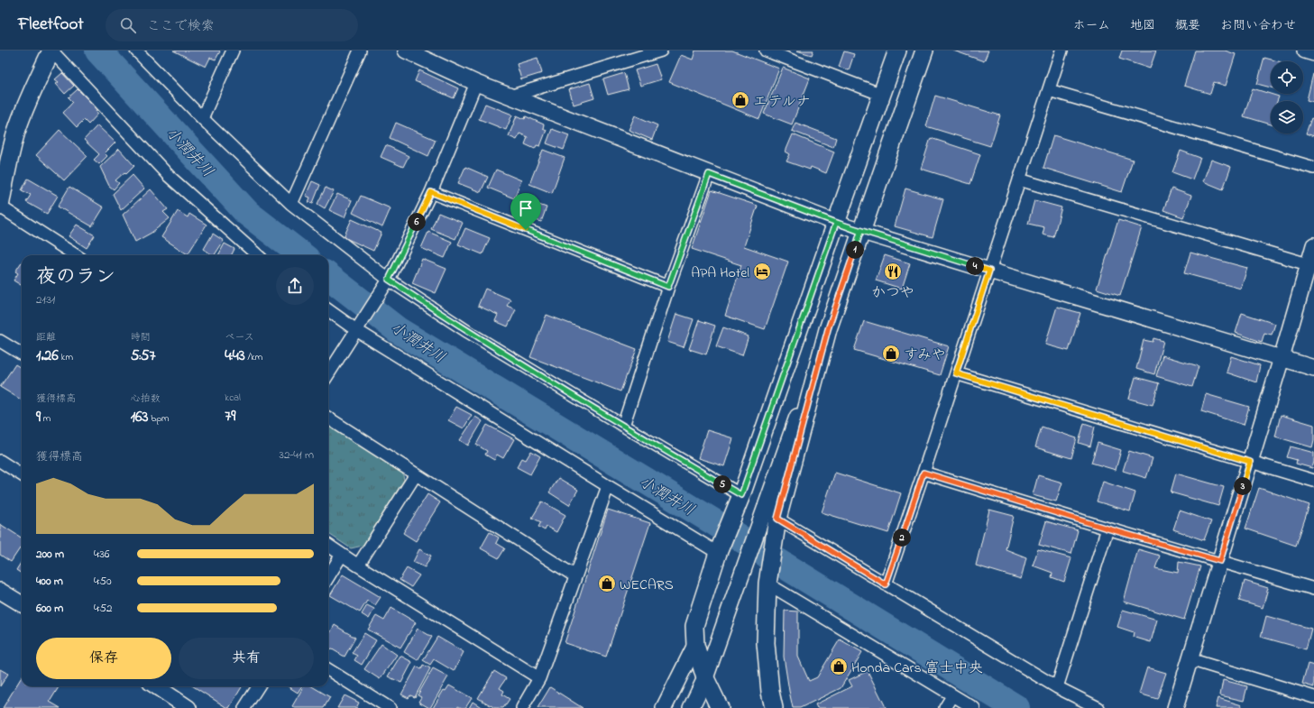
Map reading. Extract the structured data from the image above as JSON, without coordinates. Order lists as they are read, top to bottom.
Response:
{
  "water": ["小潤井川"],
  "places": {
    "shop": [
      "エテルナ",
      "すみや",
      "WECARS",
      "Honda Cars 富士中央"
    ],
    "hotel": ["APA Hotel"],
    "restaurant": ["かつや"]
  },
  "page": {
    "header": "Fleetfoot",
    "search": "ここで検索",
    "nav": [
      "ホーム",
      "地図",
      "概要",
      "お問い合わせ"
    ],
    "pins": [
      "6",
      "1",
      "4",
      "5",
      "3",
      "2"
    ],
    "heading": ["夜のラン", "21:31"],
    "stats": [
      ["距離", "1.26 km"],
      ["時間", "5:57"],
      ["ペース", "4:43 /km"],
      ["獲得標高", "9 m"],
      ["心拍数", "163 bpm"],
      ["kcal", "79"]
    ],
    "chart": ["獲得標高", "32–41 m"],
    "list": [
      {
        "name": "200 m",
        "note": "4:36"
      },
      {
        "name": "400 m",
        "note": "4:50"
      },
      {
        "name": "600 m",
        "note": "4:52"
      }
    ],
    "buttons": ["保存", "共有"]
  }
}
